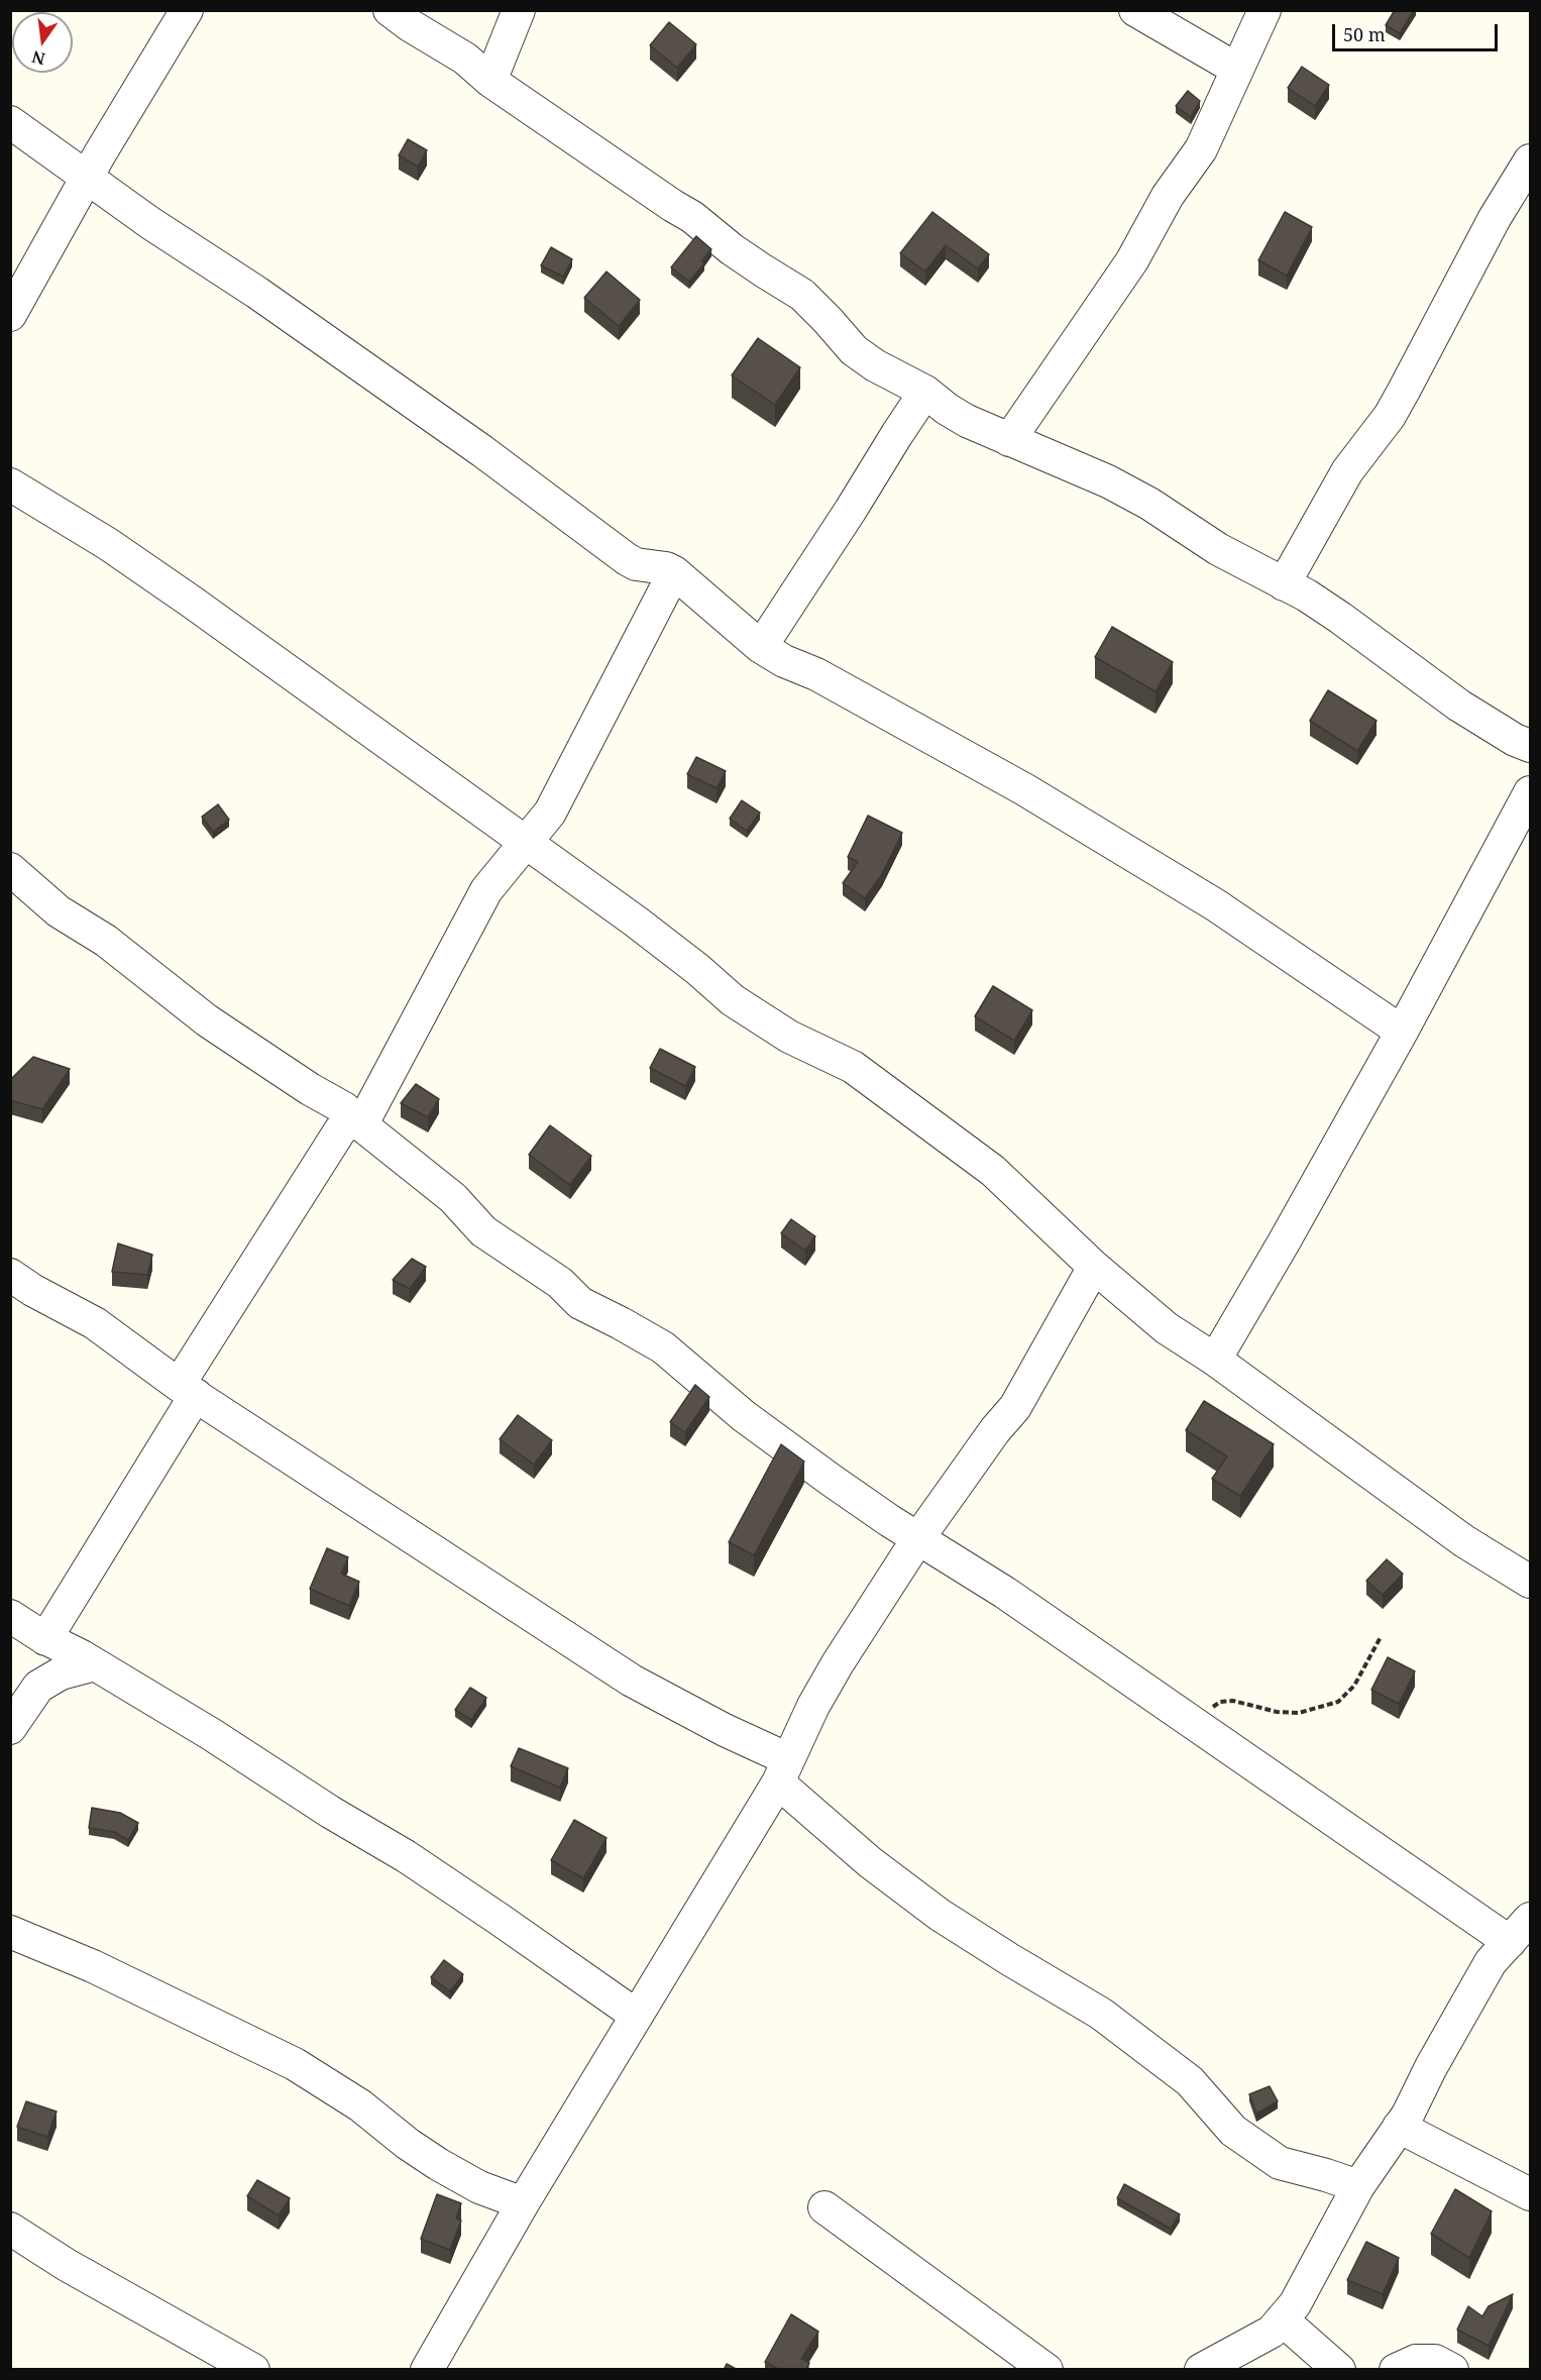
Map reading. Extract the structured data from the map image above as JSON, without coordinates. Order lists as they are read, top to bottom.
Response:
{
  "scale_bar": "50 m",
  "north": "bottom"
}
